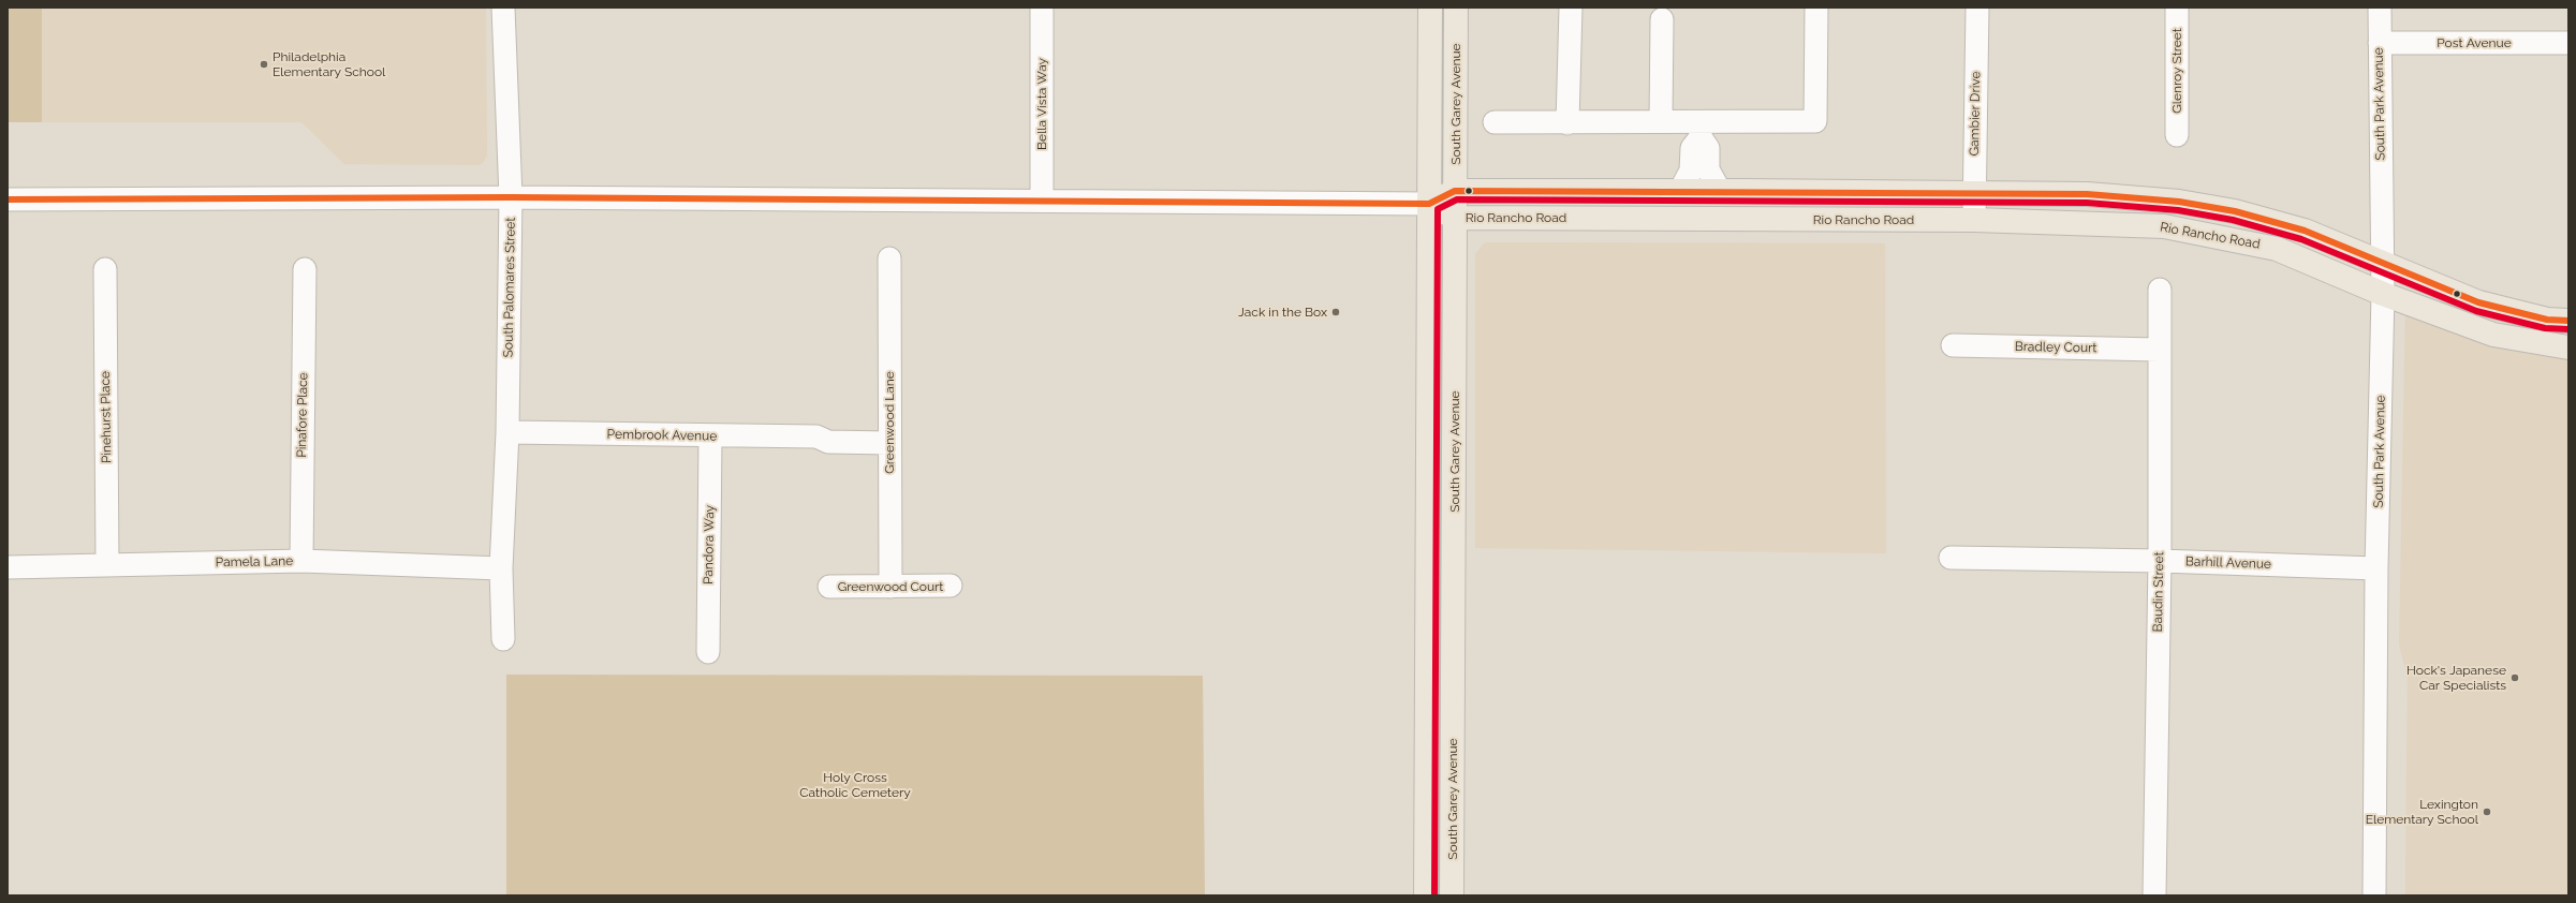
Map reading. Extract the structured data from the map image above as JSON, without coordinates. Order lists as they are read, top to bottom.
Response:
{
  "streets": {
    "main road": ["South Garey Avenue", "Rio Rancho Road"],
    "street": [
      "Post Avenue",
      "Glenroy Street",
      "Bella Vista Way",
      "South Park Avenue",
      "Gambier Drive",
      "South Palomares Street",
      "Bradley Court",
      "Pinafore Place",
      "Pinehurst Place",
      "Greenwood Lane",
      "Pembrook Avenue",
      "Pandora Way",
      "Pamela Lane",
      "Barhill Avenue",
      "Greenwood Court",
      "Baudin Street"
    ]
  },
  "crossings": [
    ["Post Avenue", "South Park Avenue"],
    ["South Garey Avenue", "Rio Rancho Road"],
    ["South Park Avenue", "Rio Rancho Road"],
    ["South Park Avenue", "Barhill Avenue"],
    ["Gambier Drive", "Rio Rancho Road"],
    ["South Palomares Street", "Pembrook Avenue"],
    ["South Palomares Street", "Pamela Lane"],
    ["Bradley Court", "Baudin Street"],
    ["Pinafore Place", "Pamela Lane"],
    ["Pinehurst Place", "Pamela Lane"],
    ["Greenwood Lane", "Pembrook Avenue"],
    ["Greenwood Lane", "Greenwood Court"],
    ["Pembrook Avenue", "Pandora Way"],
    ["Barhill Avenue", "Baudin Street"]
  ],
  "parks": ["Holy Cross Catholic Cemetery"],
  "places": [
    "Philadelphia Elementary School",
    "Jack in the Box",
    "Hock's Japanese Car Specialists",
    "Lexington Elementary School"
  ]
}
